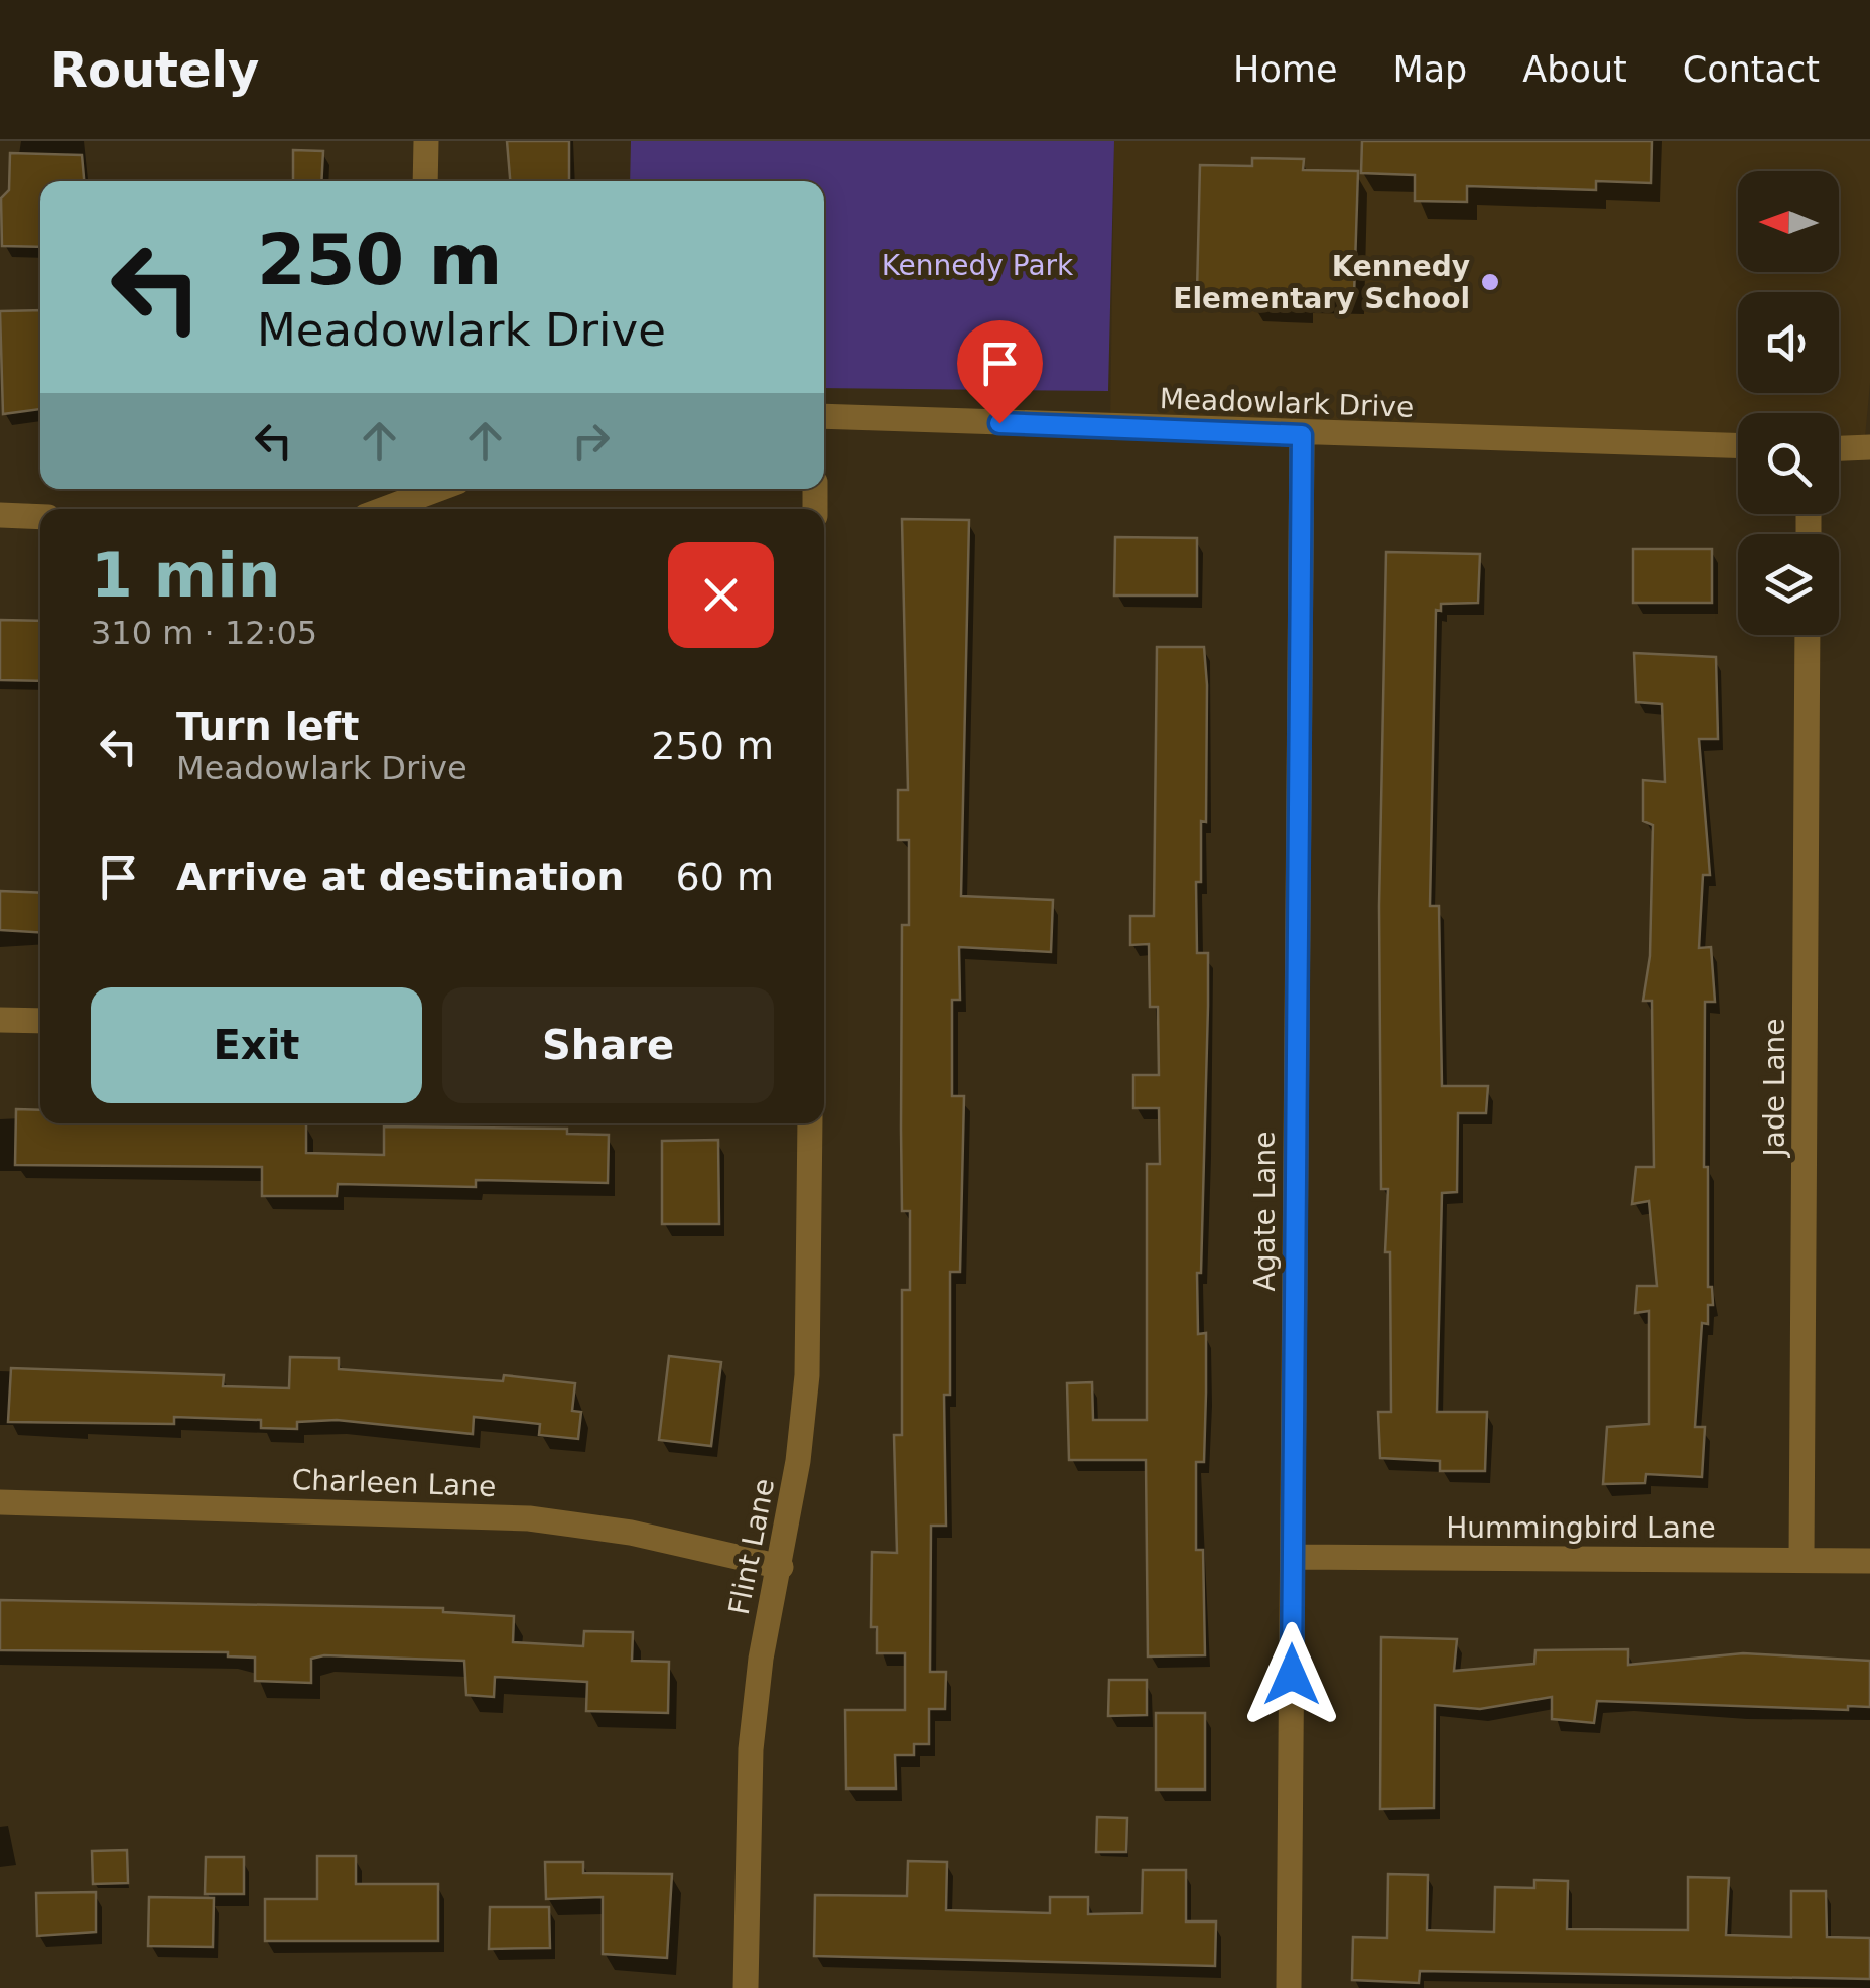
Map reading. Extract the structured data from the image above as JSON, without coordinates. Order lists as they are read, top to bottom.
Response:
{
  "streets": {
    "street": [
      "Meadowlark Drive",
      "Jade Lane",
      "Agate Lane",
      "Charleen Lane",
      "Hummingbird Lane",
      "Flint Lane"
    ]
  },
  "crossings": [
    ["Meadowlark Drive", "Agate Lane"],
    ["Jade Lane", "Hummingbird Lane"],
    ["Agate Lane", "Hummingbird Lane"],
    ["Charleen Lane", "Flint Lane"]
  ],
  "parks": ["Kennedy Park"],
  "places": ["Kennedy Elementary School"],
  "north": "left",
  "page": {
    "header": "Routely",
    "nav": [
      "Home",
      "Map",
      "About",
      "Contact"
    ],
    "turn": ["250 m", "Meadowlark Drive"],
    "heading": ["1 min", "310 m · 12:05"],
    "list": [
      {
        "name": "Turn left",
        "note": "Meadowlark Drive",
        "value": "250 m"
      },
      {
        "name": "Arrive at destination",
        "value": "60 m"
      }
    ],
    "buttons": ["Exit", "Share"]
  }
}
